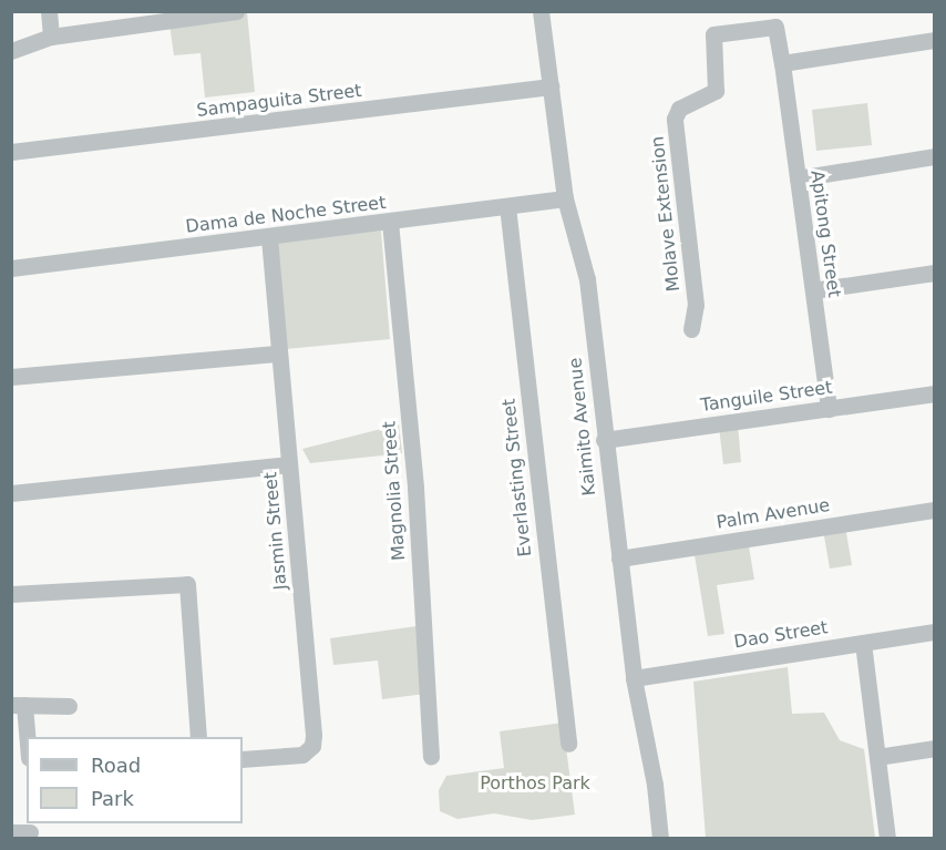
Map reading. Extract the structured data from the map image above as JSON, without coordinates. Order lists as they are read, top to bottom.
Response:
{
  "streets": {
    "street": [
      "Sampaguita Street",
      "Molave Extension",
      "Dama de Noche Street",
      "Apitong Street",
      "Tanguile Street",
      "Kaimito Avenue",
      "Everlasting Street",
      "Magnolia Street",
      "Palm Avenue",
      "Jasmin Street",
      "Dao Street"
    ]
  },
  "crossings": [
    ["Sampaguita Street", "Kaimito Avenue"],
    ["Molave Extension", "Apitong Street"],
    ["Dama de Noche Street", "Kaimito Avenue"],
    ["Dama de Noche Street", "Everlasting Street"],
    ["Dama de Noche Street", "Magnolia Street"],
    ["Dama de Noche Street", "Jasmin Street"],
    ["Apitong Street", "Tanguile Street"],
    ["Tanguile Street", "Kaimito Avenue"],
    ["Kaimito Avenue", "Palm Avenue"],
    ["Kaimito Avenue", "Dao Street"]
  ],
  "parks": ["Porthos Park"],
  "legend": ["Road", "Park"]
}
